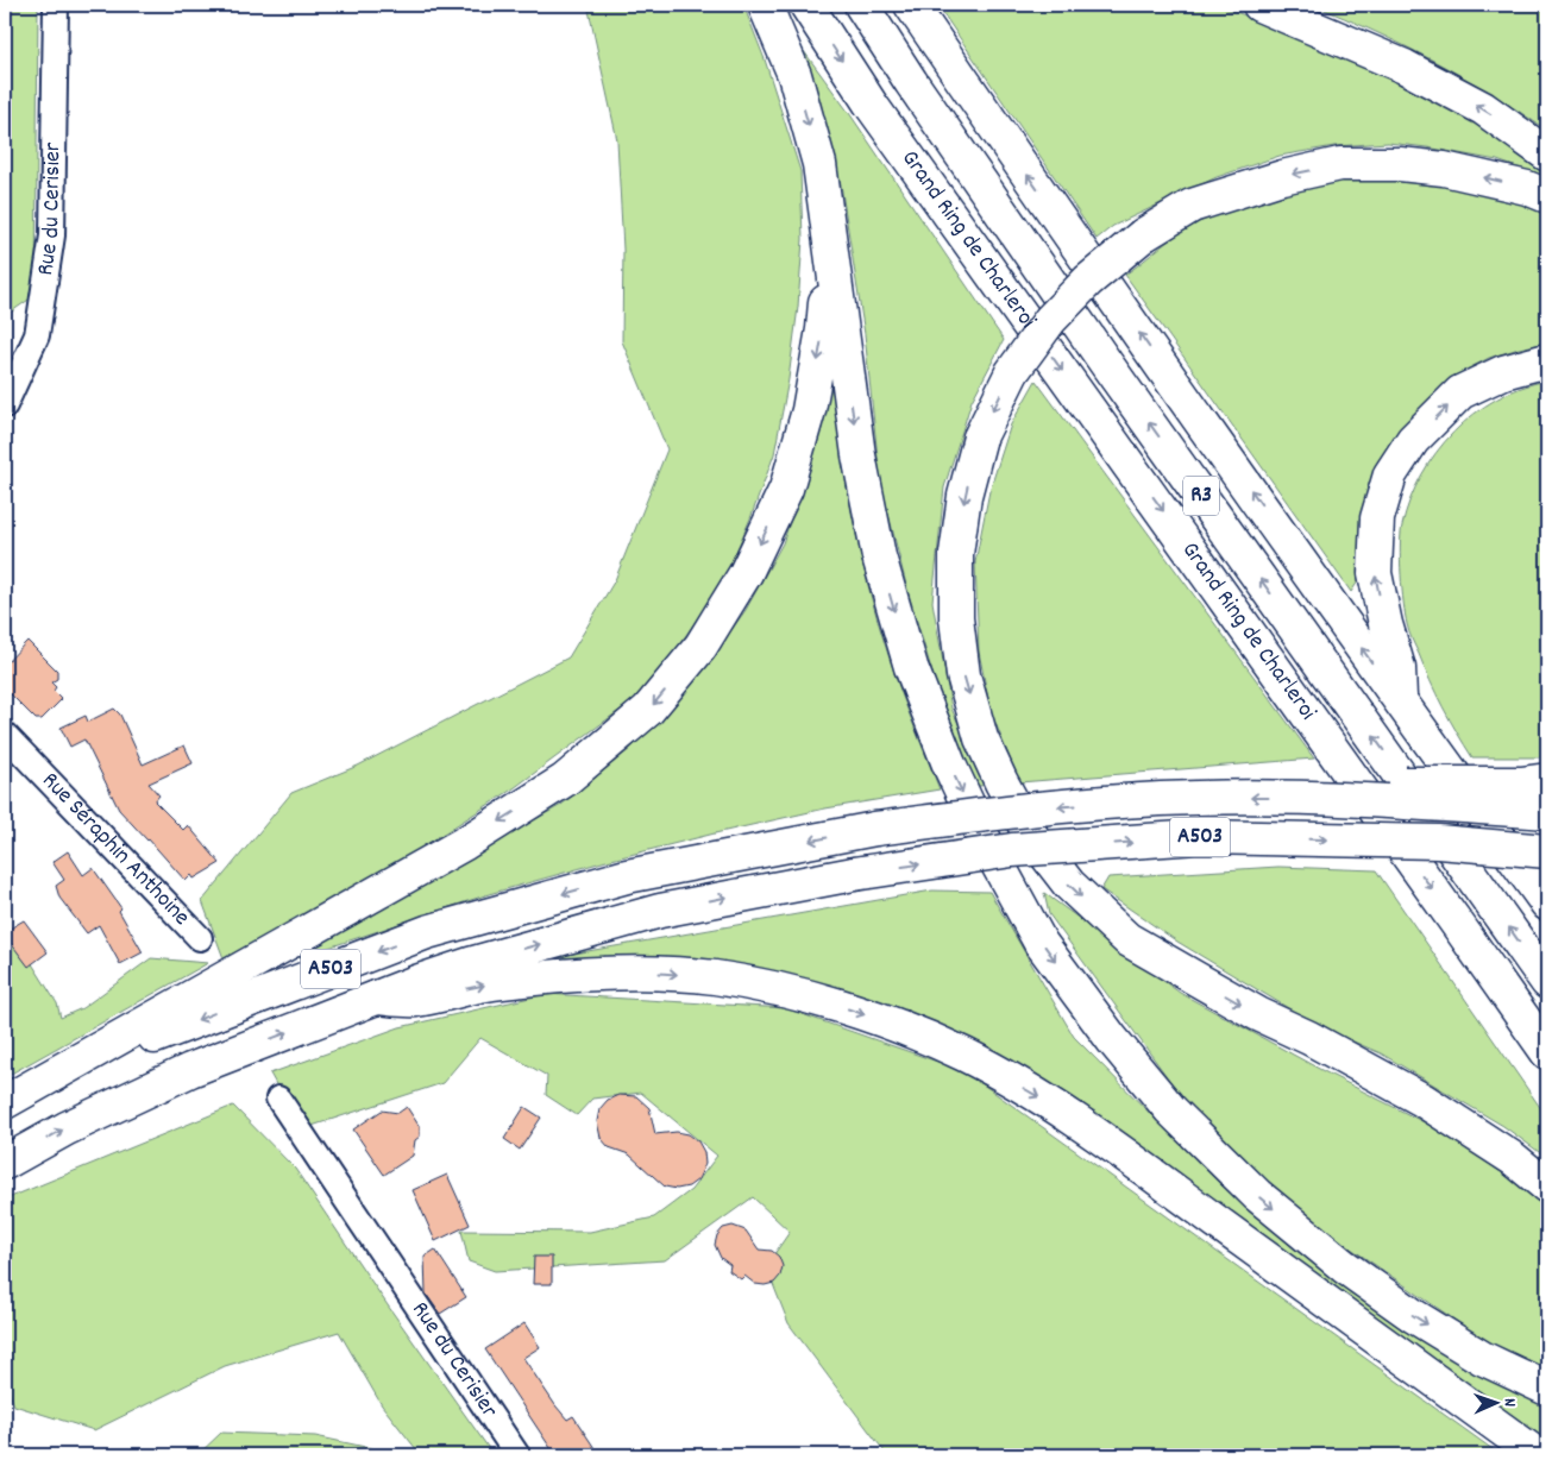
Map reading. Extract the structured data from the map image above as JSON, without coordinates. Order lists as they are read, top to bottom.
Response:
{
  "streets": {
    "highway": ["Grand Ring de Charleroi", "R3", "A503"],
    "street": ["Rue du Cerisier", "Rue Séraphin Anthoine"]
  },
  "north": "right"
}
